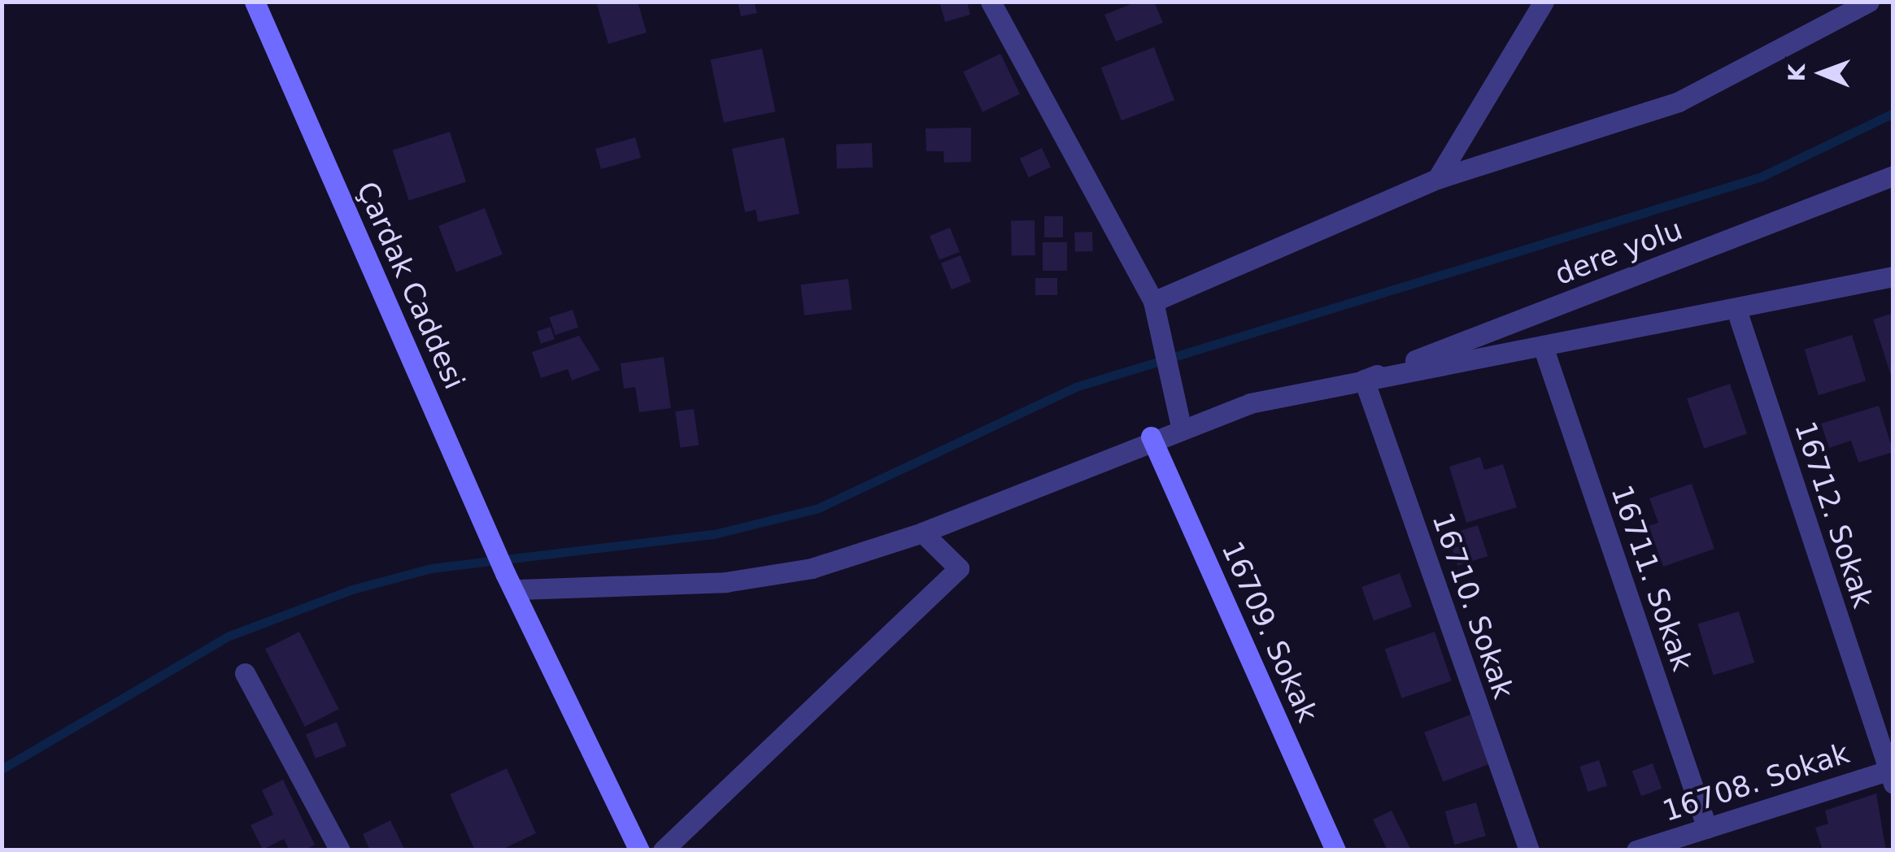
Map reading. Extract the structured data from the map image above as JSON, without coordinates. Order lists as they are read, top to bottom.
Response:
{
  "streets": {
    "main road": ["Çardak Caddesi", "16709. Sokak"],
    "street": [
      "dere yolu",
      "16712. Sokak",
      "16711. Sokak",
      "16710. Sokak",
      "16708. Sokak"
    ]
  },
  "crossings": [
    ["dere yolu", "16710. Sokak"],
    ["16712. Sokak", "16708. Sokak"],
    ["16711. Sokak", "16708. Sokak"]
  ],
  "north": "left"
}
